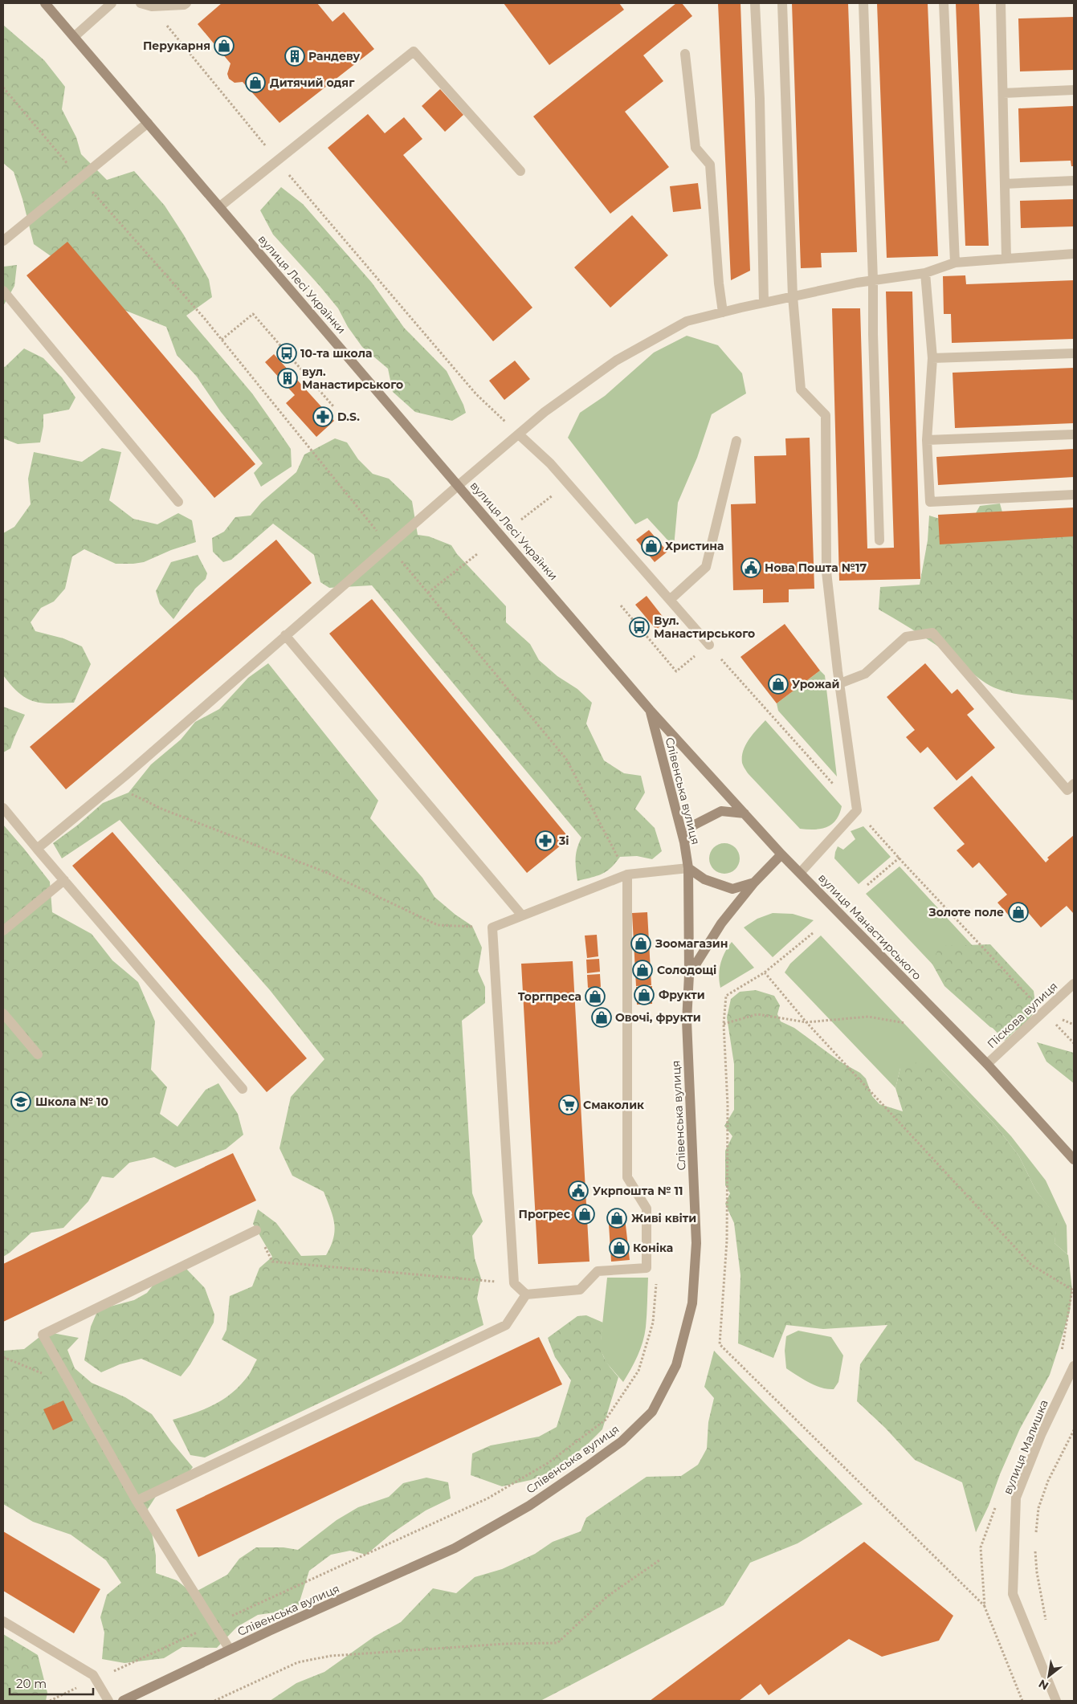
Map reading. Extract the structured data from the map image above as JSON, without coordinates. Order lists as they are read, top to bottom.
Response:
{
  "streets": {
    "main road": ["вулиця Лесі Українки", "Слівенська вулиця", "вулиця Манастирського"],
    "street": ["Піскова вулиця", "вулиця Малишка"]
  },
  "crossings": [
    ["вулиця Лесі Українки", "Слівенська вулиця"],
    ["вулиця Лесі Українки", "вулиця Манастирського"],
    ["Слівенська вулиця", "вулиця Манастирського"],
    ["вулиця Манастирського", "Піскова вулиця"]
  ],
  "places": {
    "shop": [
      "Перукарня",
      "Дитячий одяг",
      "Христина",
      "Урожай",
      "Золоте поле",
      "Зоомагазин",
      "Солодощі",
      "Фрукти",
      "Торгпреса",
      "Овочі, фрукти",
      "Прогрес",
      "Живі квіти",
      "Коніка"
    ],
    "building": ["Рандеву", "вул. Манастирського"],
    "bus stop": ["10-та школа", "Вул. Манастирського"],
    "pharmacy": ["D.S.", "3і"],
    "public building": ["Нова Пошта №17", "Укрпошта № 11"],
    "school or university": ["Школа № 10"],
    "supermarket": ["Смаколик"]
  },
  "scale_bar": "20 m",
  "north": "bottom left"
}
